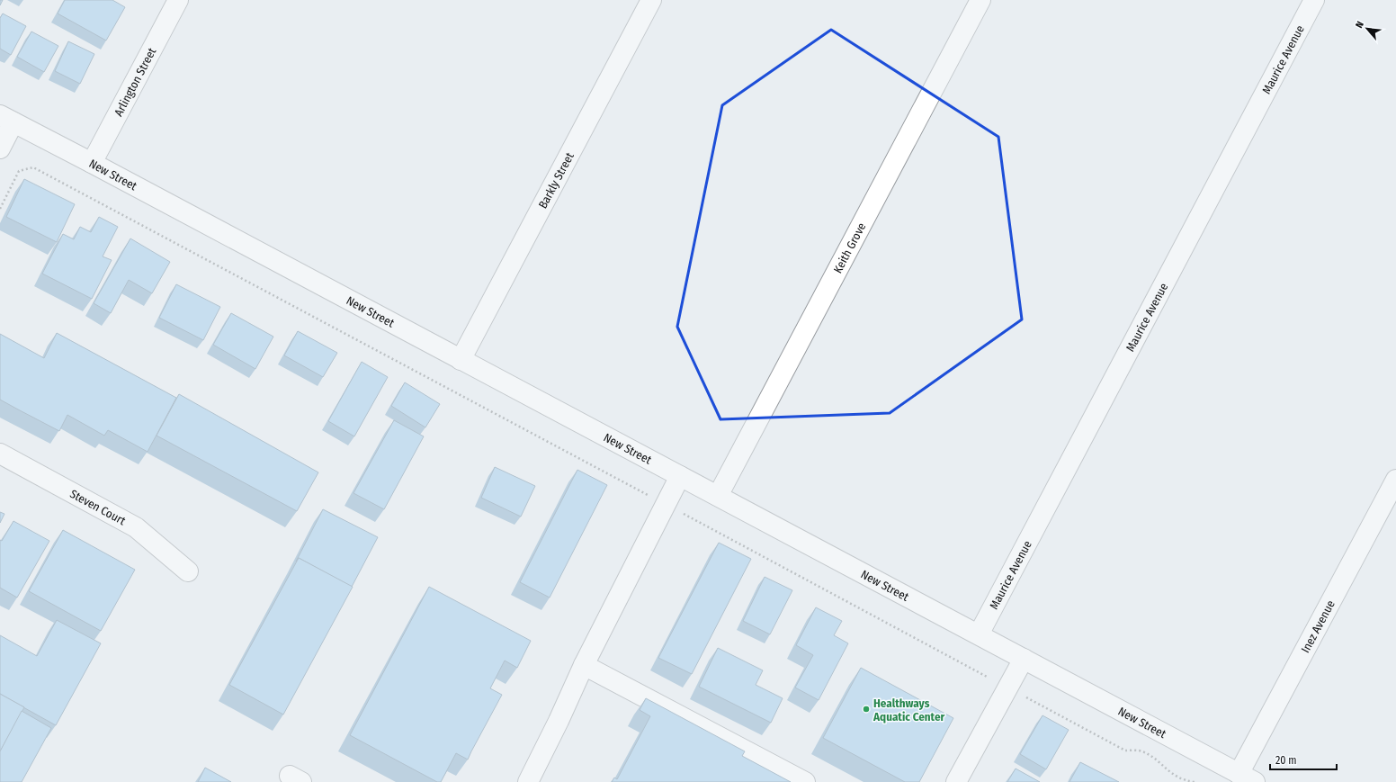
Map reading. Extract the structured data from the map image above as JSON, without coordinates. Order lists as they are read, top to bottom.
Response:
{
  "streets": {
    "street": [
      "Maurice Avenue",
      "Arlington Street",
      "New Street",
      "Barkly Street",
      "Keith Grove",
      "Steven Court",
      "Inez Avenue"
    ]
  },
  "crossings": [
    ["Maurice Avenue", "New Street"],
    ["Arlington Street", "New Street"],
    ["New Street", "Barkly Street"],
    ["New Street", "Keith Grove"],
    ["New Street", "Inez Avenue"]
  ],
  "places": ["Healthways Aquatic Center"],
  "scale_bar": "20 m",
  "north": "top left"
}
